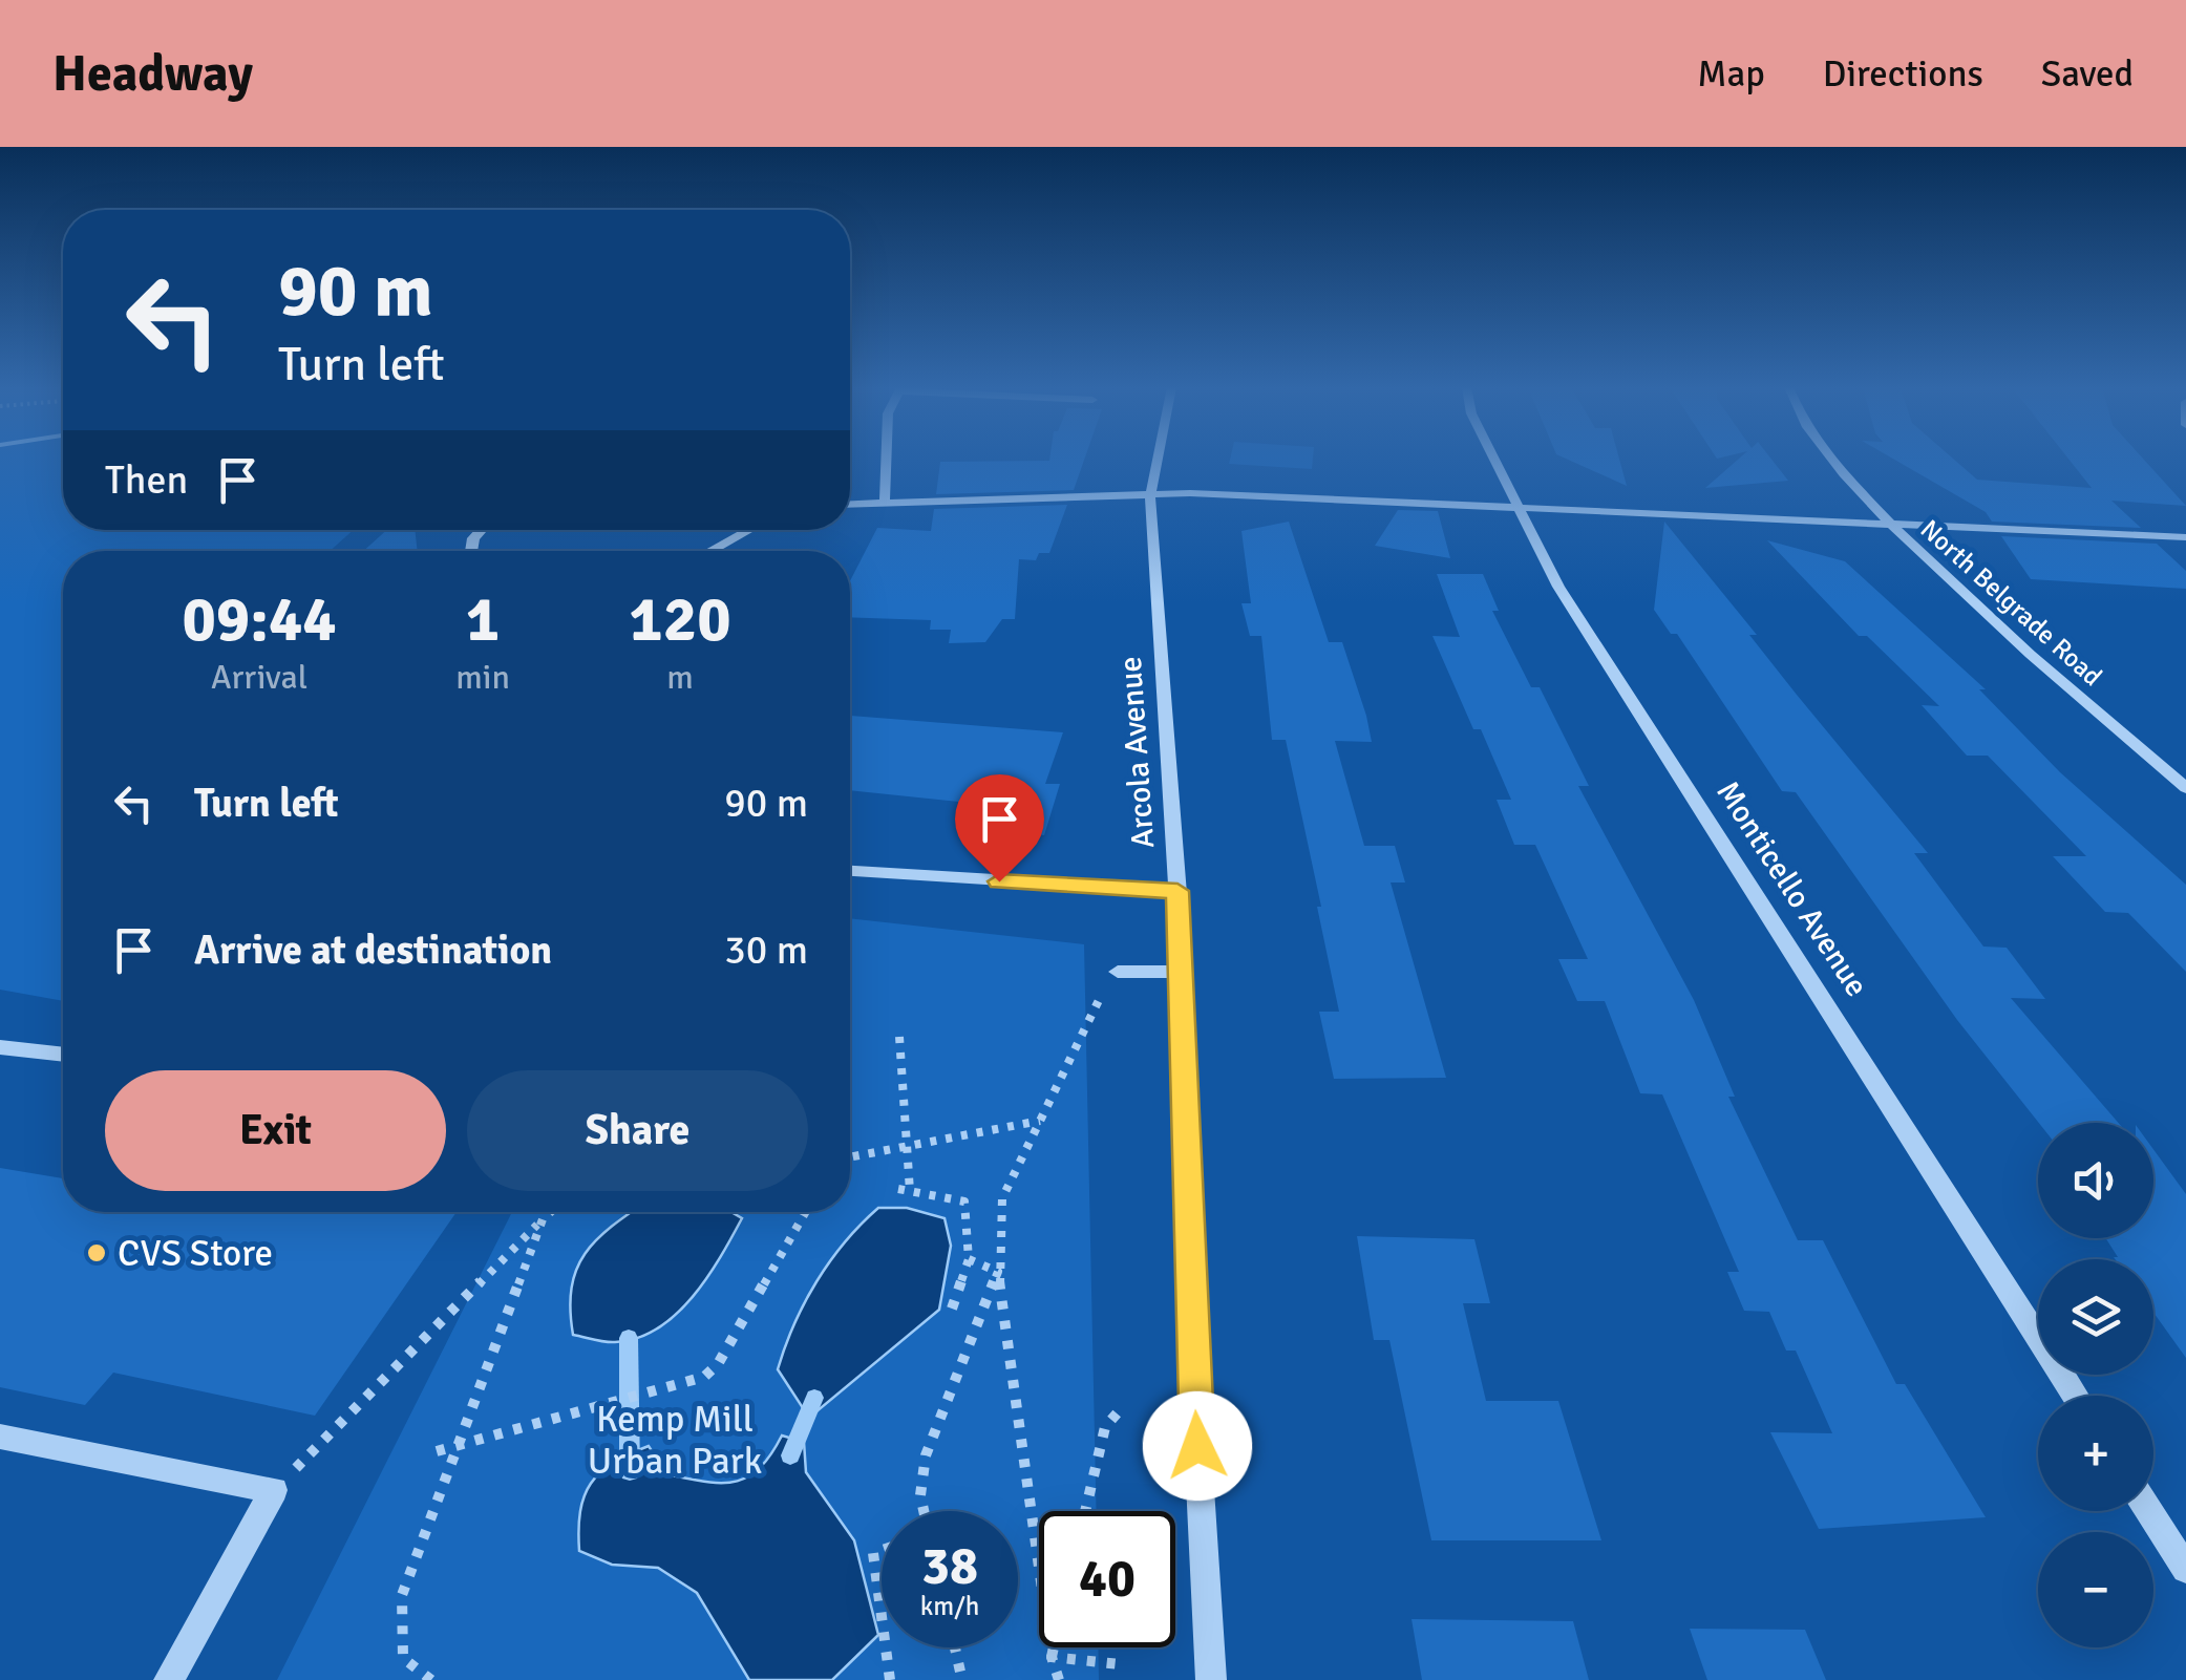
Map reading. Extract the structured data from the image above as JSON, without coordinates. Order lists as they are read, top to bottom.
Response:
{
  "streets": {
    "street": ["North Belgrade Road", "Arcola Avenue", "Monticello Avenue"]
  },
  "parks": ["Kemp Mill Urban Park"],
  "places": ["CVS Store"],
  "page": {
    "header": "Headway",
    "nav": ["Map", "Directions", "Saved"],
    "turn": ["90 m", "Turn left"],
    "then": "Then",
    "eta": [
      "09:44",
      "Arrival",
      "1",
      "min",
      "120",
      "m"
    ],
    "list": [
      {
        "name": "Turn left",
        "value": "90 m"
      },
      {
        "name": "Arrive at destination",
        "value": "30 m"
      }
    ],
    "buttons": ["Exit", "Share"],
    "map_buttons": ["+", "−"],
    "speed": "38 km/h",
    "limit": "40"
  }
}
